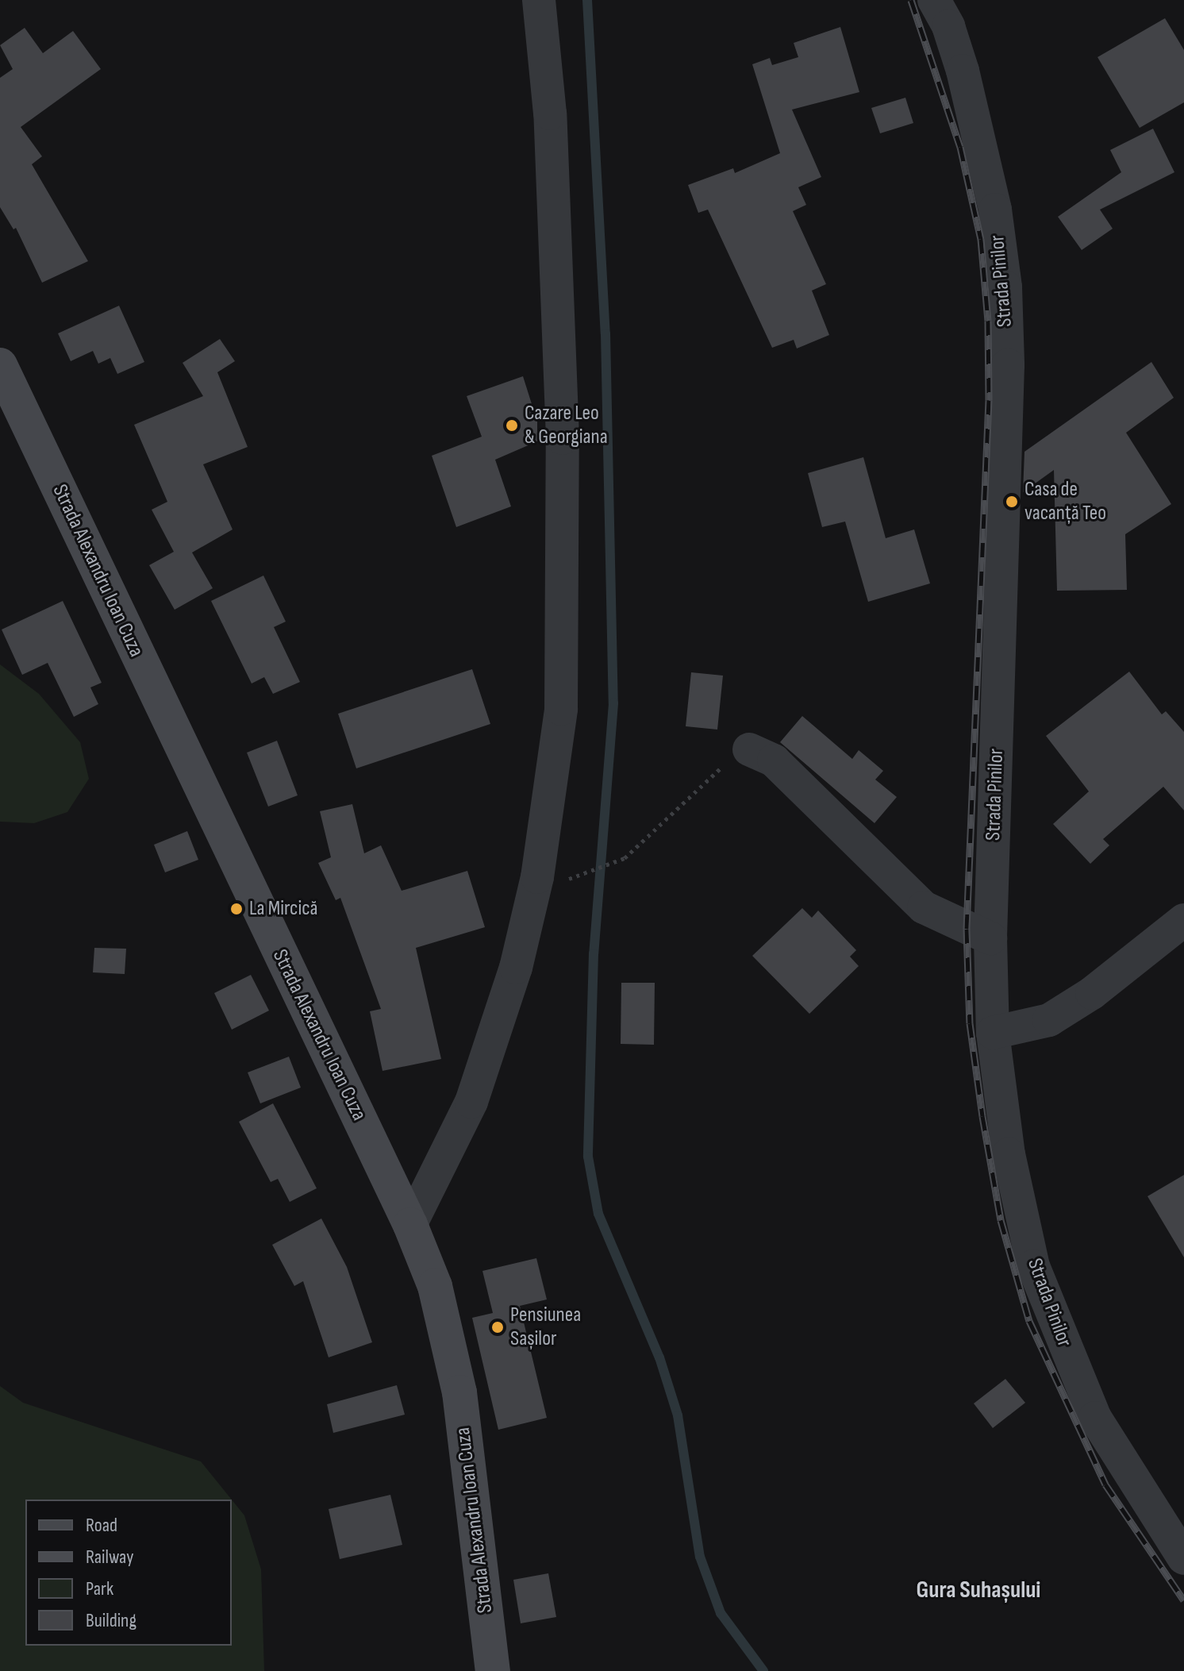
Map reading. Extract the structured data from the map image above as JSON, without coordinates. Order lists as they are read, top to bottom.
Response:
{
  "streets": {
    "main road": ["Strada Alexandru Ioan Cuza"],
    "street": ["Strada Pinilor"]
  },
  "districts": ["Gura Suhașului"],
  "places": [
    "Cazare Leo & Georgiana",
    "Casa de vacanță Teo",
    "La Mircică",
    "Pensiunea Sașilor"
  ],
  "legend": [
    "Road",
    "Railway",
    "Park",
    "Building"
  ]
}
